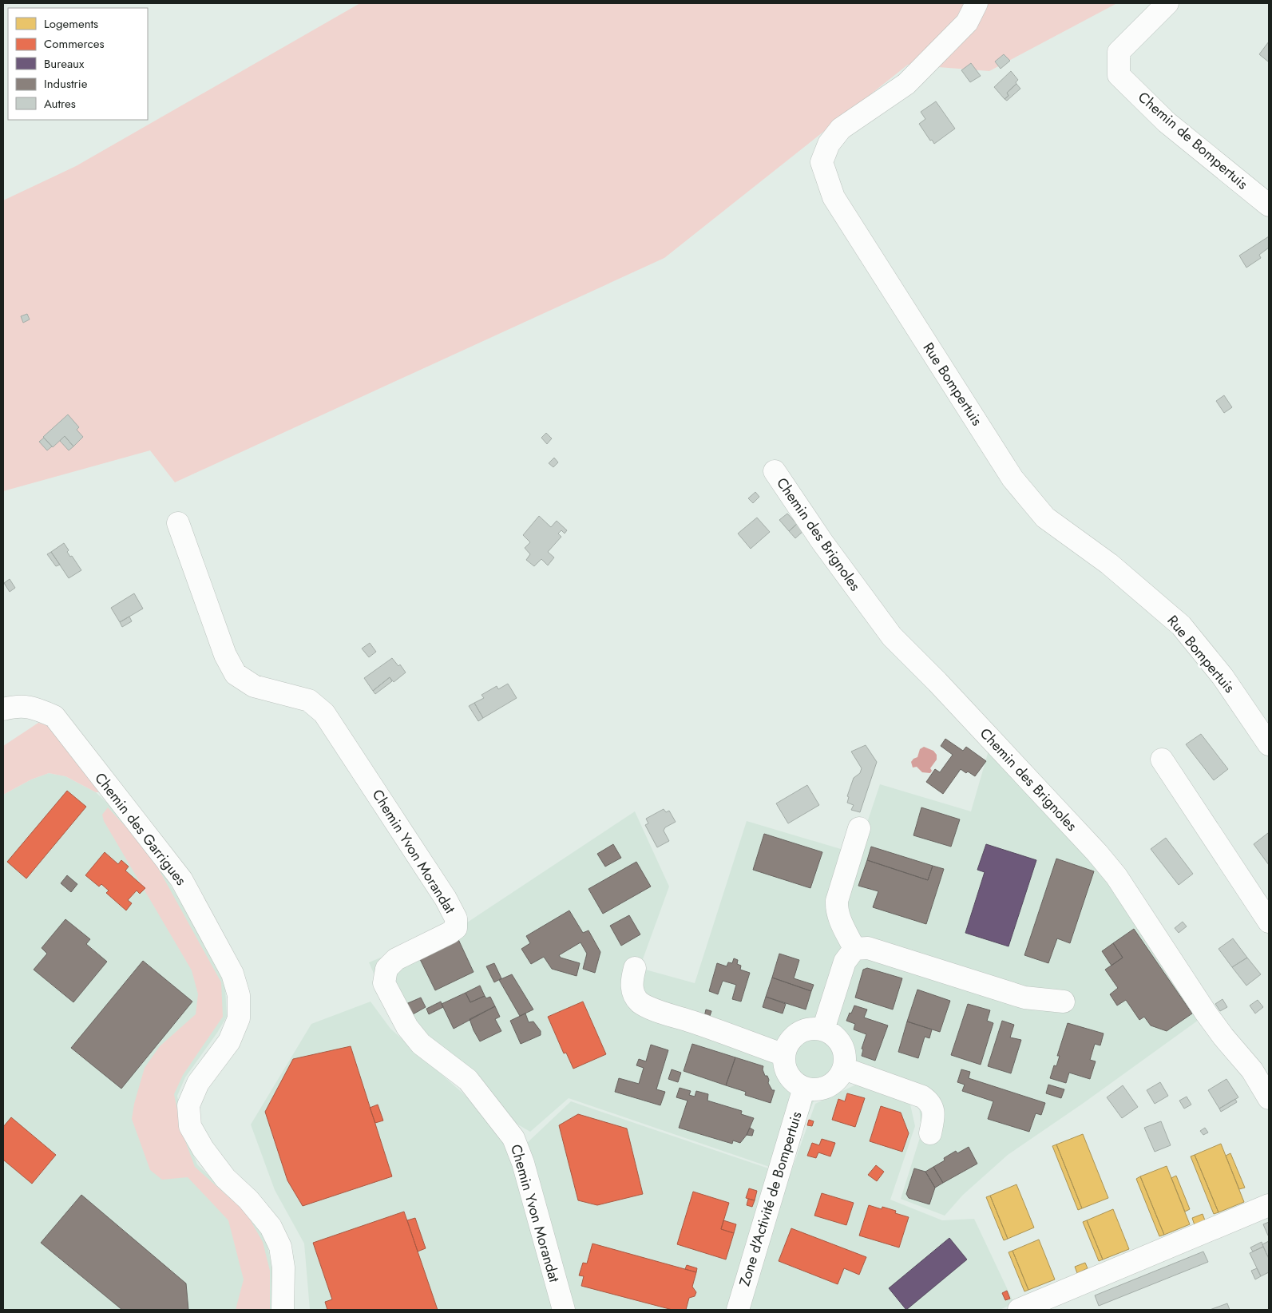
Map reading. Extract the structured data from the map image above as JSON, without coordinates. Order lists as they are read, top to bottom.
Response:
{
  "streets": {
    "street": [
      "Chemin de Bompertuis",
      "Rue Bompertuis",
      "Chemin des Brignoles",
      "Chemin des Garrigues",
      "Chemin Yvon Morandat",
      "Zone d'Activité de Bompertuis"
    ]
  },
  "legend": [
    "Logements",
    "Commerces",
    "Bureaux",
    "Industrie",
    "Autres"
  ]
}
